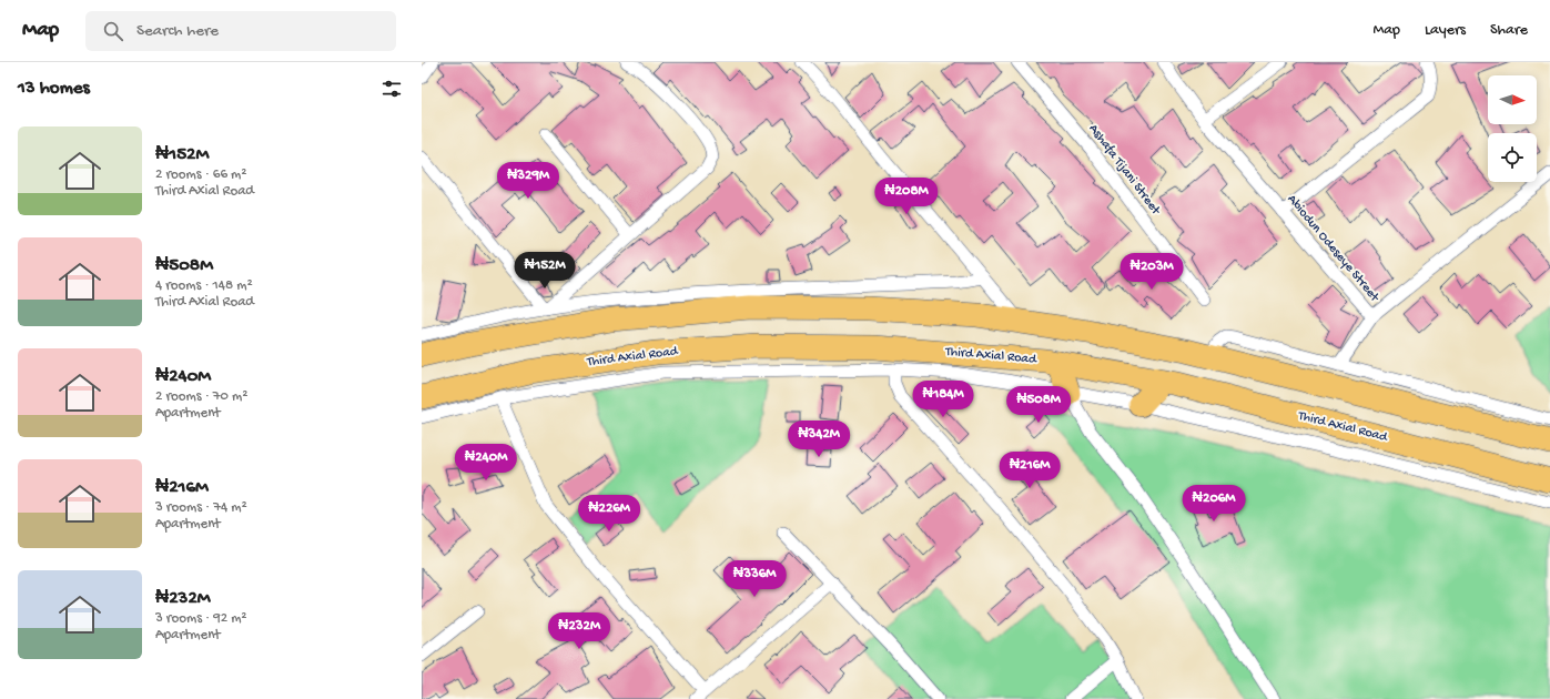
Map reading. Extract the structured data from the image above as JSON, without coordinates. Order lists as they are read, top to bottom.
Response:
{
  "streets": {
    "highway": ["Third Axial Road"],
    "street": ["Ashafa Tijani Street", "Abiodun Odeseye Street"]
  },
  "north": "right",
  "page": {
    "header": "Map",
    "search": "Search here",
    "nav": ["Map", "Layers", "Share"],
    "heading": "13 homes",
    "list": [
      {
        "name": "₦152M",
        "note": "2 rooms · 66 m² · Third Axial Road"
      },
      {
        "name": "₦508M",
        "note": "4 rooms · 148 m² · Third Axial Road"
      },
      {
        "name": "₦240M",
        "note": "2 rooms · 70 m² · Apartment"
      },
      {
        "name": "₦216M",
        "note": "3 rooms · 74 m² · Apartment"
      },
      {
        "name": "₦232M",
        "note": "3 rooms · 92 m² · Apartment"
      }
    ],
    "price": [
      "₦329M",
      "₦208M",
      "₦152M",
      "₦203M",
      "₦184M",
      "₦508M",
      "₦342M",
      "₦240M",
      "₦216M",
      "₦206M",
      "₦226M",
      "₦336M",
      "₦232M"
    ]
  }
}
